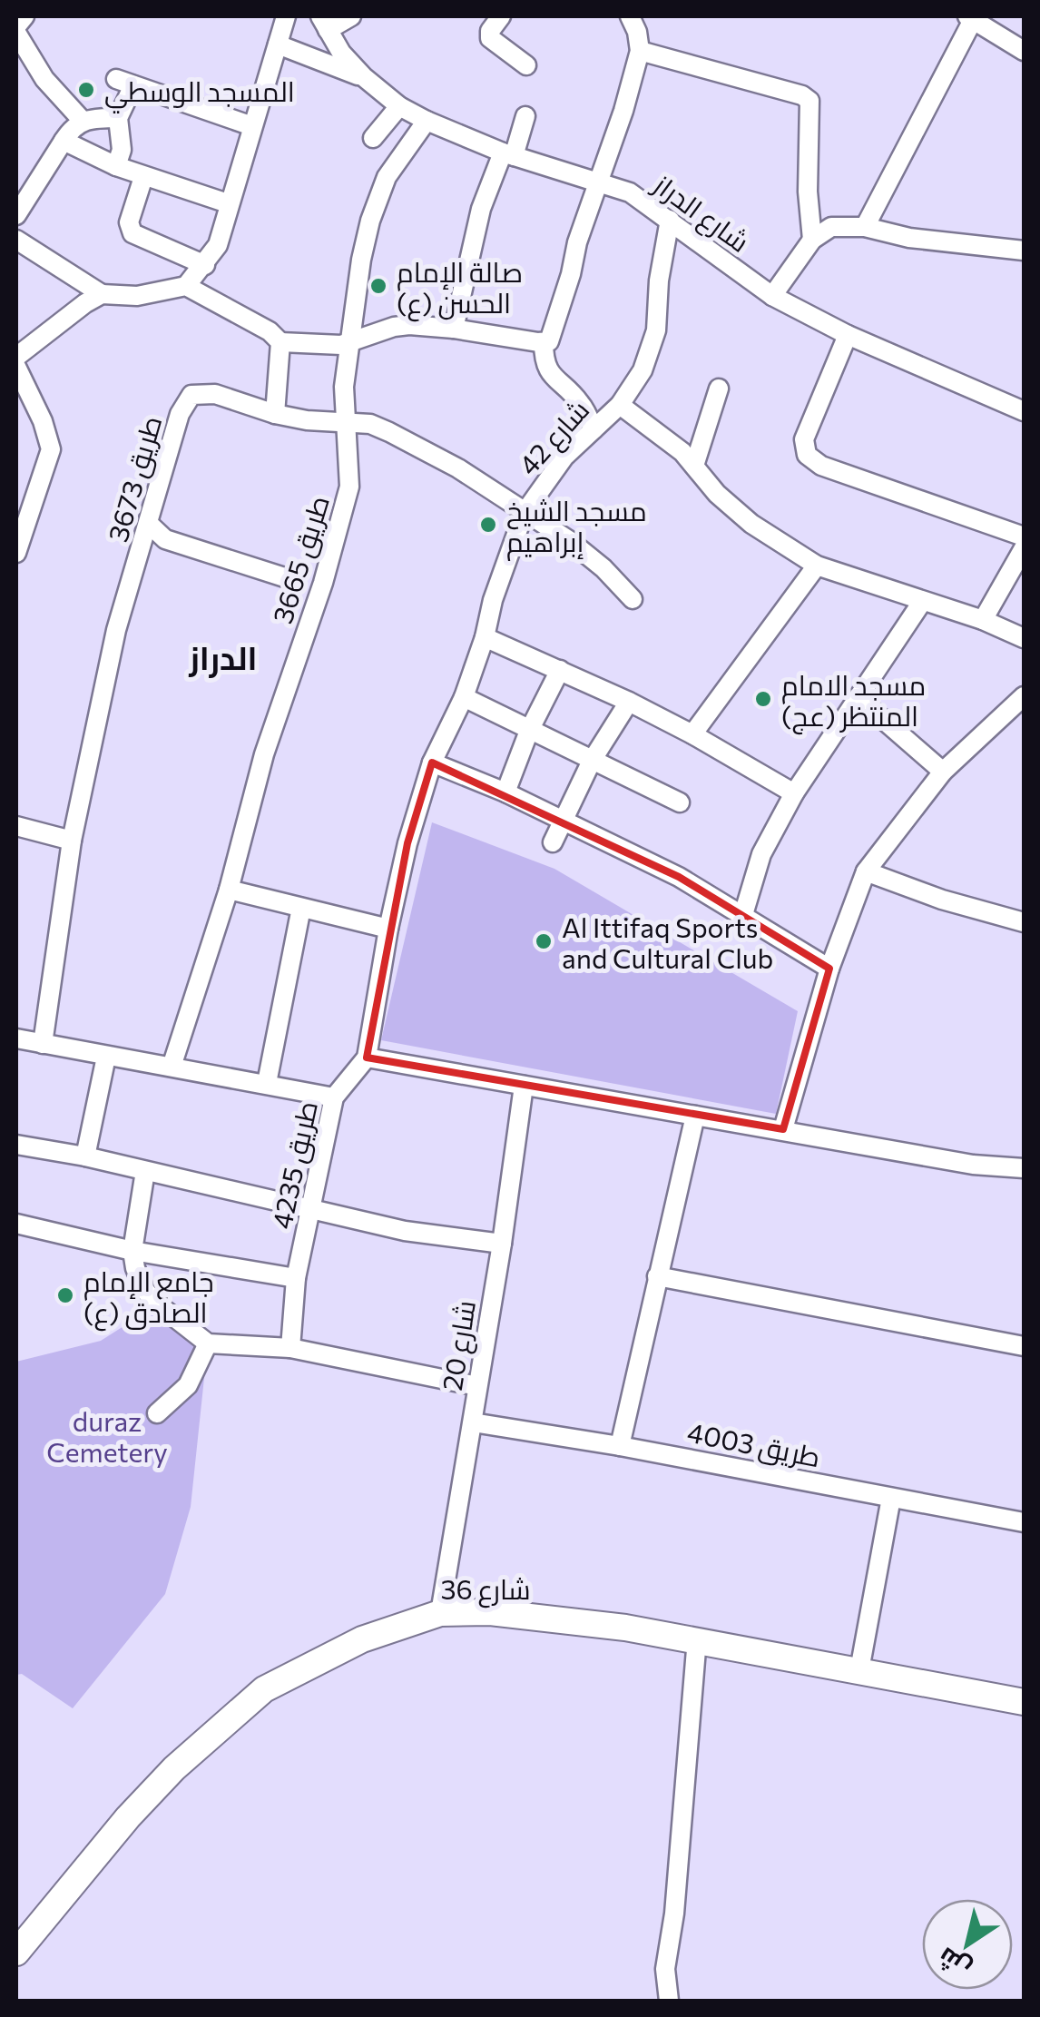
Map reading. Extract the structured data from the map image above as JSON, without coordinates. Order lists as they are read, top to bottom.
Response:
{
  "streets": {
    "street": [
      "شارع الدراز",
      "شارع 42",
      "طريق 3673",
      "طريق 3665",
      "طريق 4235",
      "شارع 20",
      "طريق 4003",
      "شارع 36"
    ]
  },
  "crossings": [
    ["شارع الدراز", "شارع 42"],
    ["شارع الدراز", "طريق 3665"],
    ["شارع 42", "طريق 3673"],
    ["شارع 42", "طريق 4235"],
    ["طريق 3673", "طريق 3665"],
    ["شارع 20", "طريق 4003"],
    ["شارع 20", "شارع 36"]
  ],
  "districts": ["الدراز"],
  "parks": ["duraz Cemetery"],
  "places": [
    "المسجد الوسطي",
    "صالة الإمام الحسن (ع)",
    "مسجد الشيخ إبراهيم",
    "مسجد الامام المنتظر (عج)",
    "Al Ittifaq Sports and Cultural Club",
    "جامع الإمام الصادق (ع)"
  ],
  "north": "bottom left"
}
